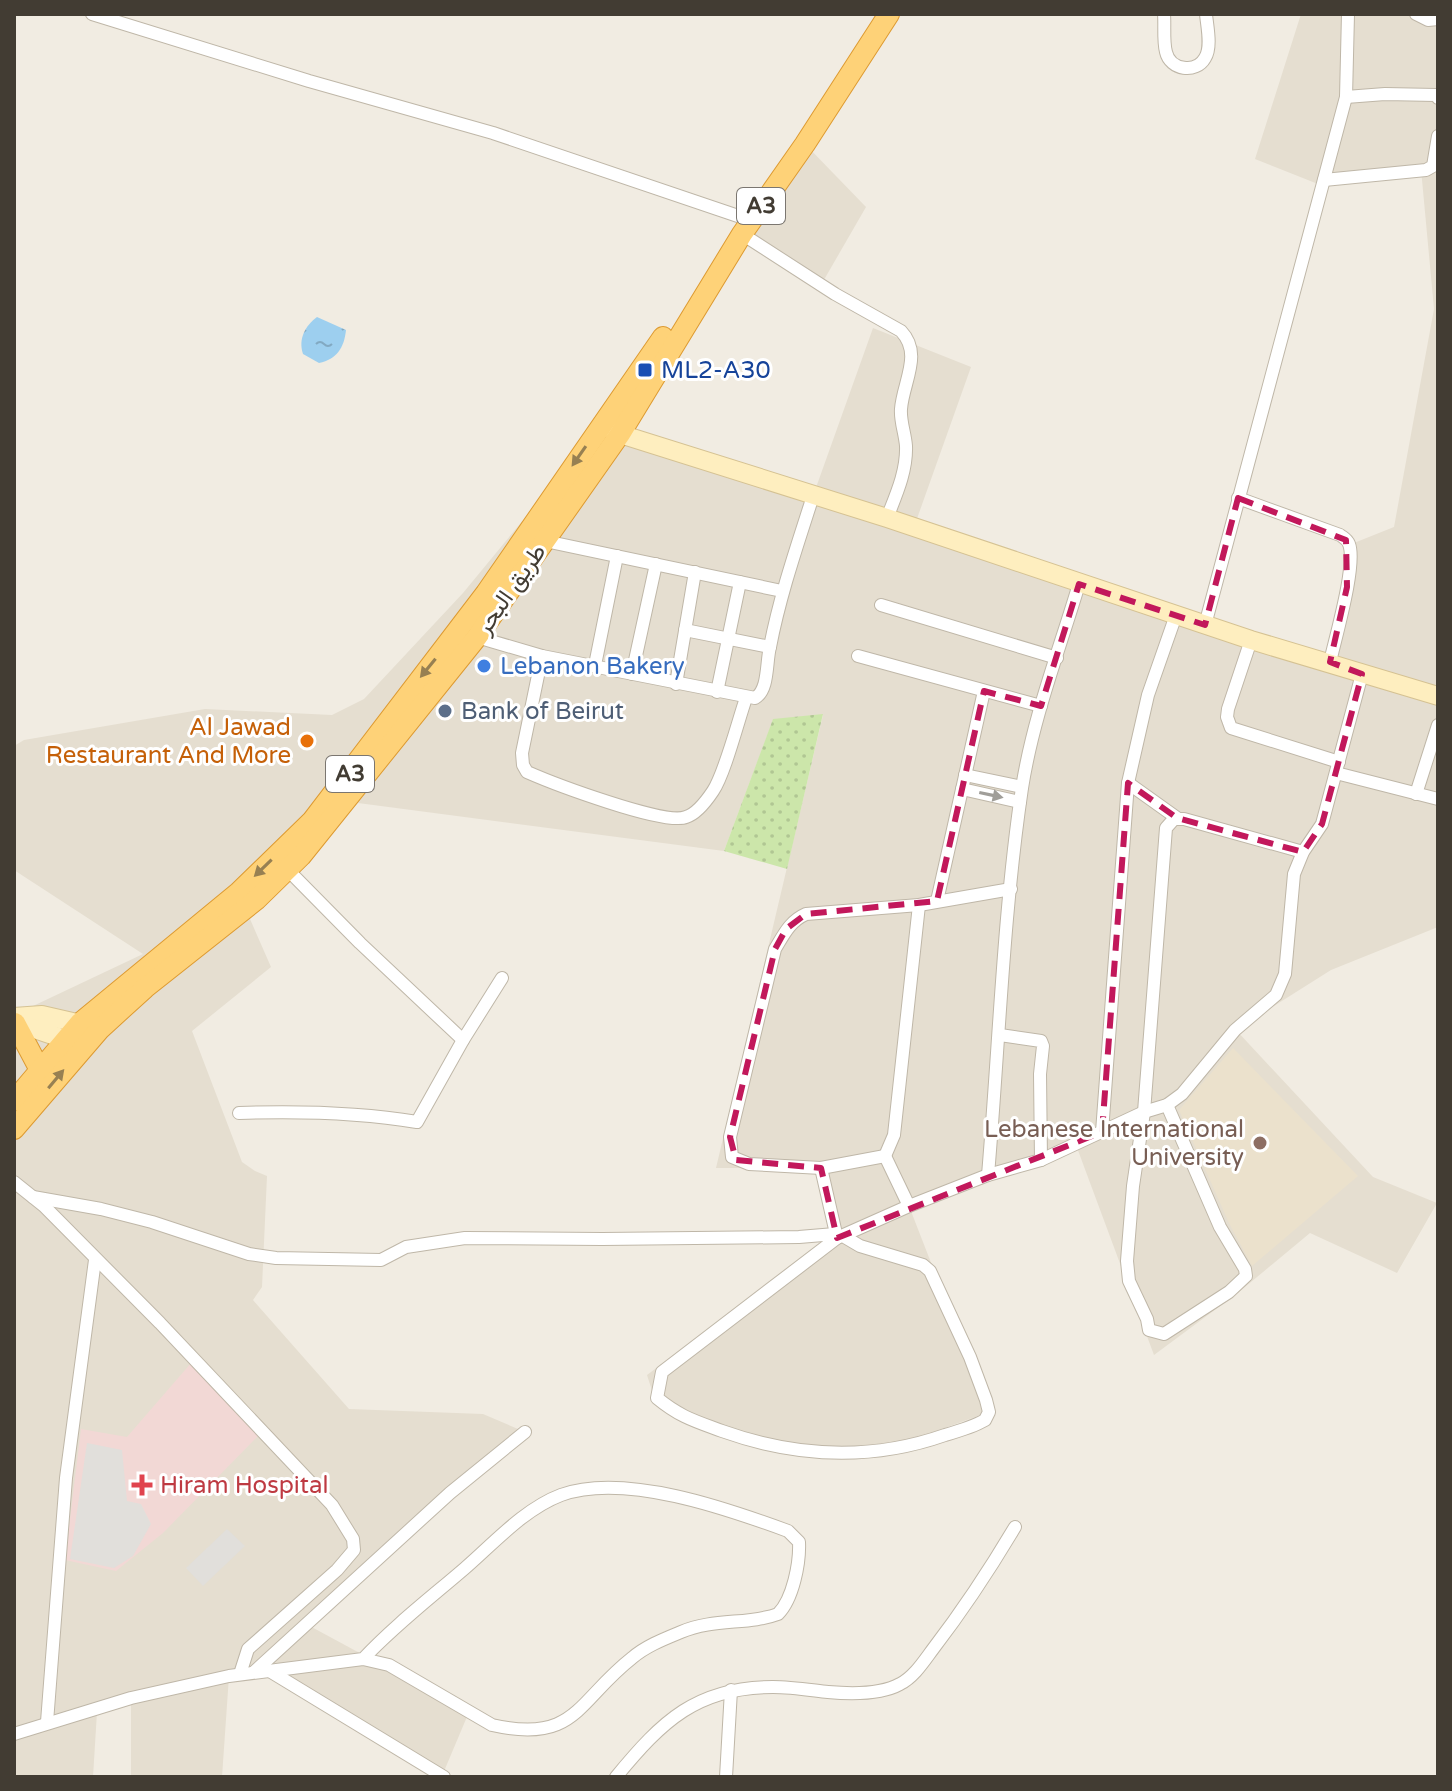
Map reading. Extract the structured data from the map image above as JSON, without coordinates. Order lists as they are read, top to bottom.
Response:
{
  "streets": {
    "highway": ["A3", "طريق البحر"]
  },
  "places": {
    "transit": ["ML2-A30"],
    "other": [
      "Lebanon Bakery",
      "Bank of Beirut",
      "Al Jawad Restaurant And More",
      "Lebanese International University"
    ],
    "health": ["Hiram Hospital"]
  }
}
